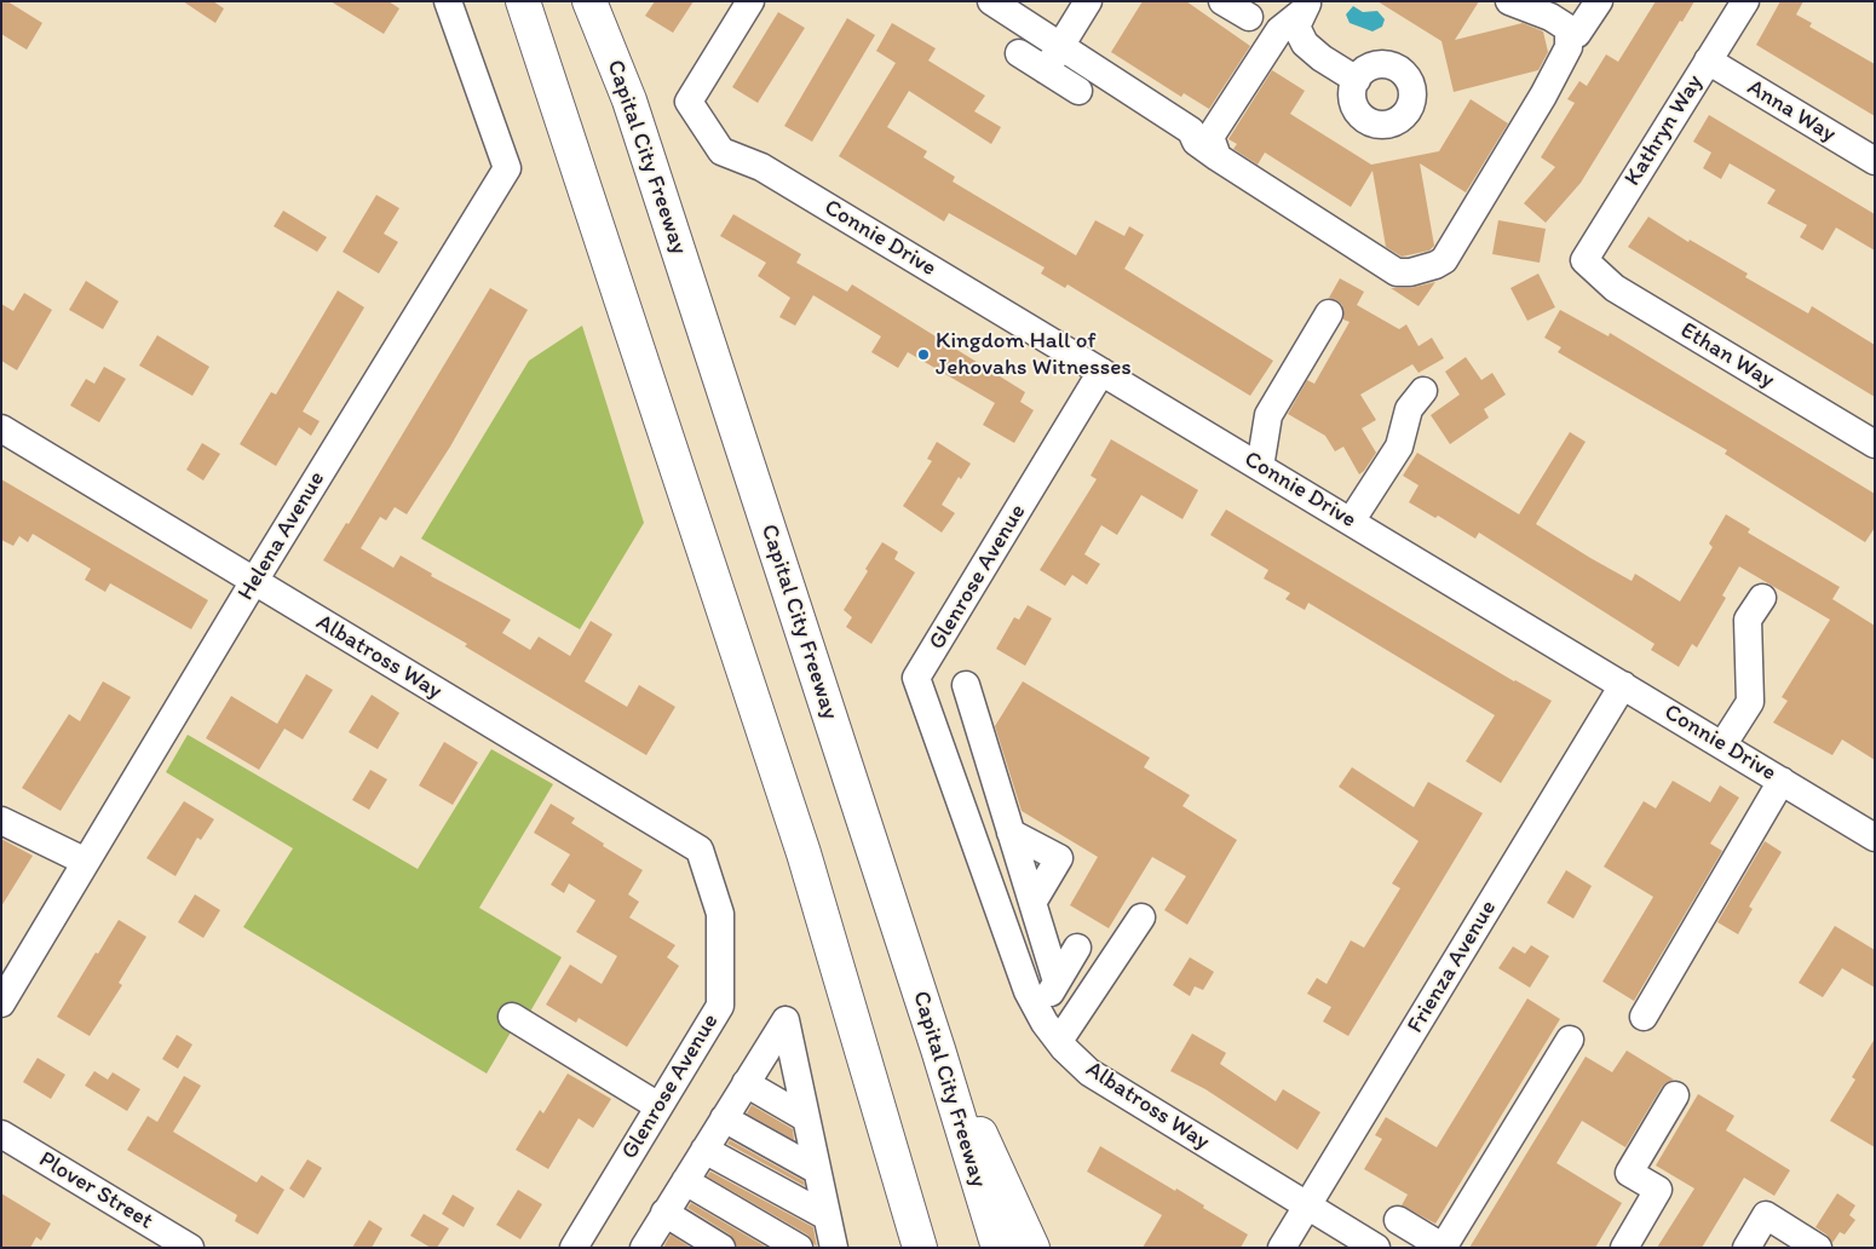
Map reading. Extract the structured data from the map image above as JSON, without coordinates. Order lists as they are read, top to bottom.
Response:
{
  "streets": {
    "highway": ["Capital City Freeway"],
    "street": [
      "Anna Way",
      "Kathryn Way",
      "Connie Drive",
      "Ethan Way",
      "Helena Avenue",
      "Glenrose Avenue",
      "Albatross Way",
      "Frienza Avenue",
      "Plover Street"
    ]
  },
  "crossings": [
    ["Anna Way", "Kathryn Way"],
    ["Kathryn Way", "Ethan Way"],
    ["Connie Drive", "Glenrose Avenue"],
    ["Connie Drive", "Frienza Avenue"],
    ["Helena Avenue", "Albatross Way"],
    ["Glenrose Avenue", "Albatross Way"],
    ["Albatross Way", "Frienza Avenue"]
  ],
  "places": ["Kingdom Hall of Jehovahs Witnesses"]
}
